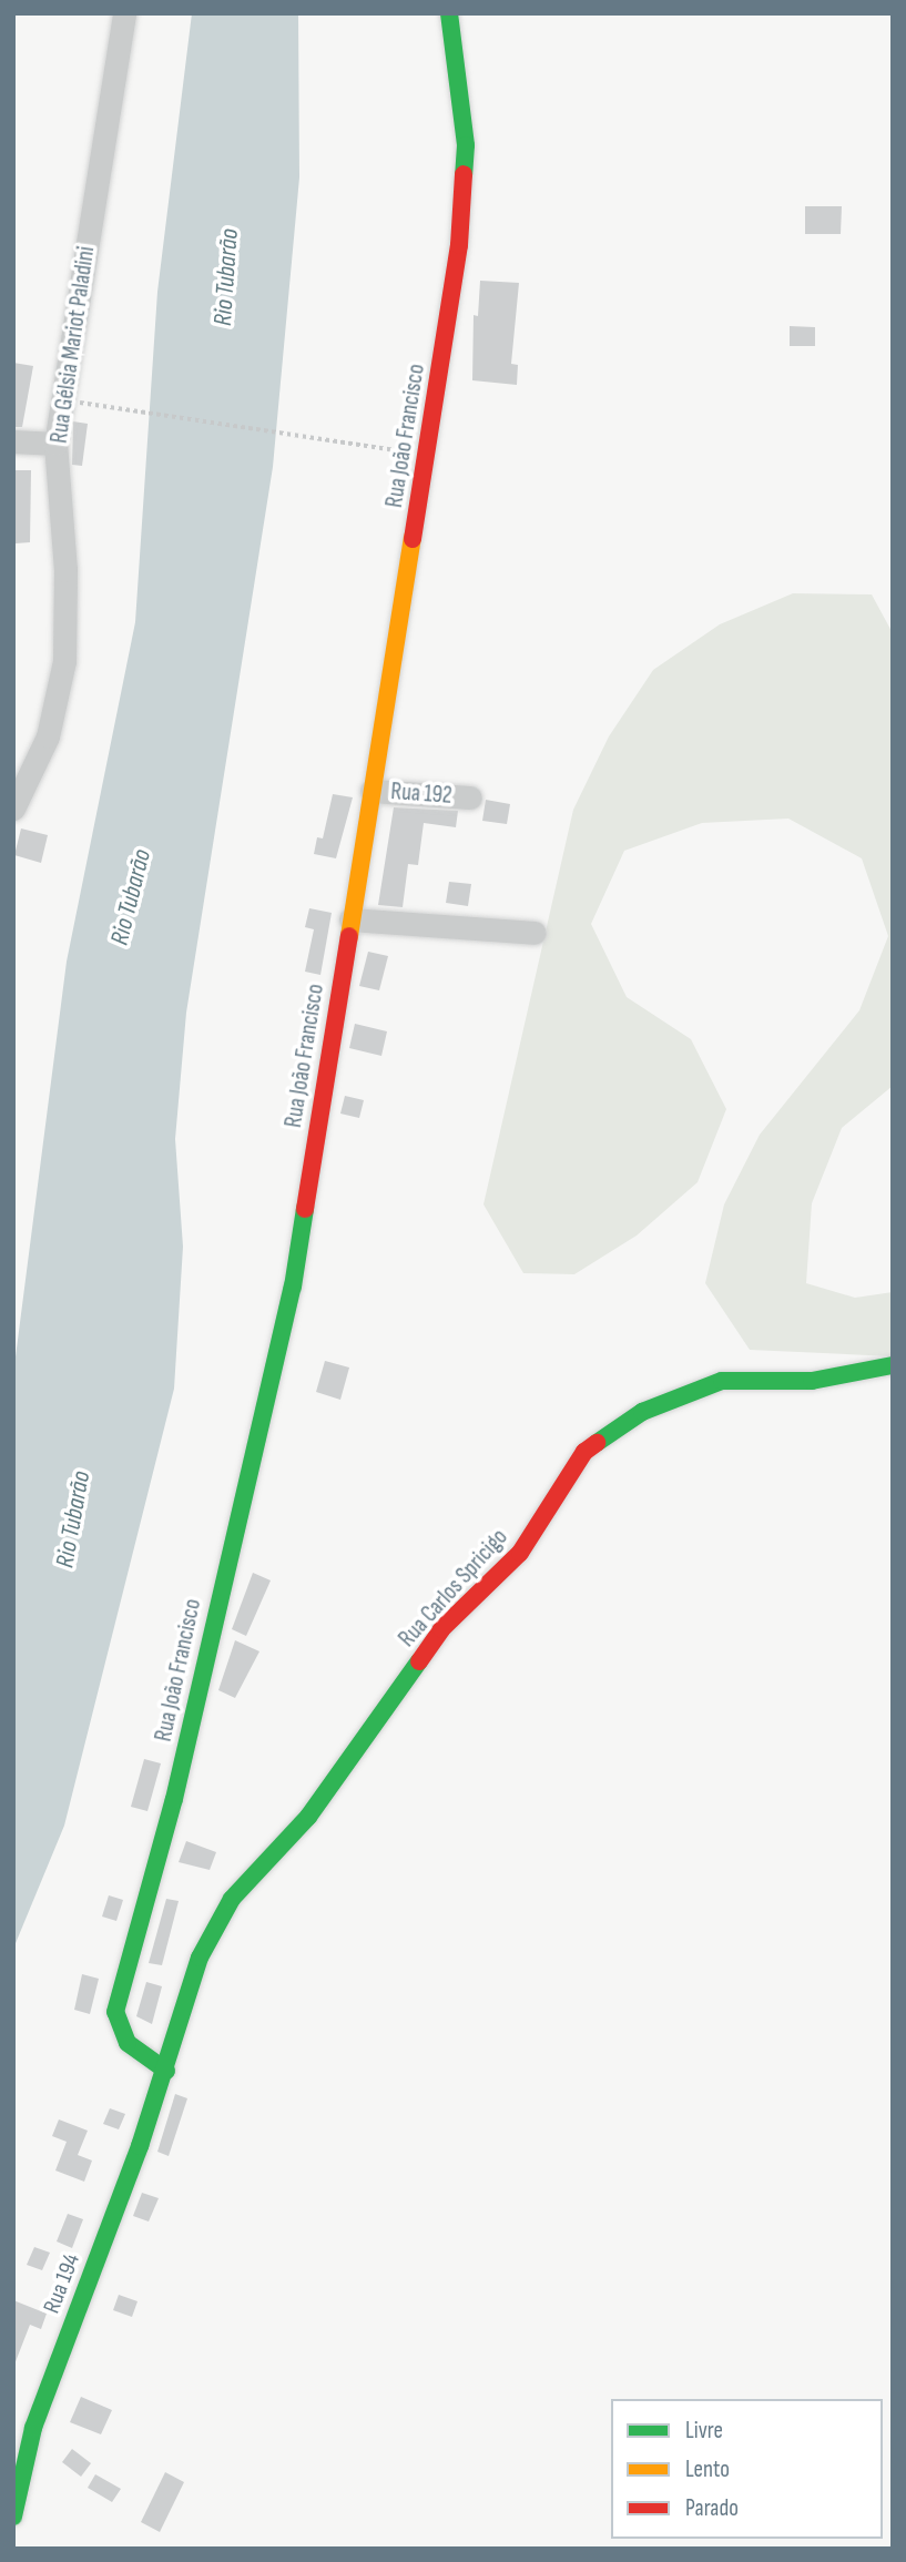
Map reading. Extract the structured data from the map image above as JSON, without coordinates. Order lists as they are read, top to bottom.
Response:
{
  "streets": {
    "street": [
      "Rua Gélsia Mariot Paladini",
      "Rua João Francisco",
      "Rua 192",
      "Rua Carlos Spricigo",
      "Rua 194"
    ]
  },
  "crossings": [
    ["Rua João Francisco", "Rua 192"],
    ["Rua João Francisco", "Rua Carlos Spricigo"],
    ["Rua João Francisco", "Rua 194"],
    ["Rua Carlos Spricigo", "Rua 194"]
  ],
  "water": ["Rio Tubarão"],
  "legend": ["Livre", "Lento", "Parado"]
}
